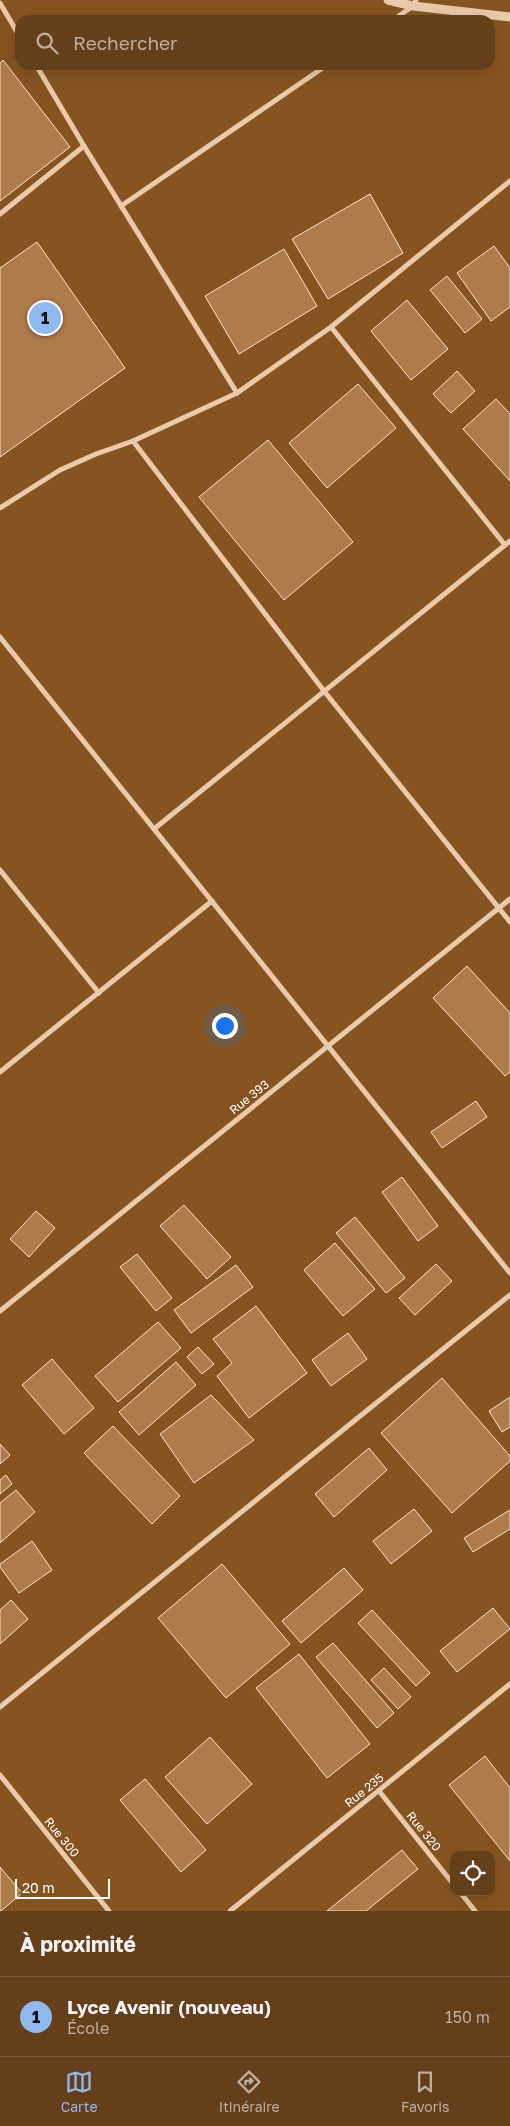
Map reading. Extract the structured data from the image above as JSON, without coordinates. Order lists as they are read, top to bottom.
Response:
{
  "streets": {
    "street": [
      "Rue 393",
      "Rue 235",
      "Rue 320",
      "Rue 300"
    ]
  },
  "crossings": [
    ["Rue 235", "Rue 320"]
  ],
  "scale_bar": "20 m",
  "page": {
    "search": "Rechercher",
    "pins": "1",
    "scale": "20 m",
    "heading": "À proximité",
    "list": [
      {
        "mark": "1",
        "name": "Lyce Avenir (nouveau)",
        "note": "École",
        "value": "150 m"
      }
    ],
    "nav": ["Carte", "Itinéraire", "Favoris"]
  }
}
